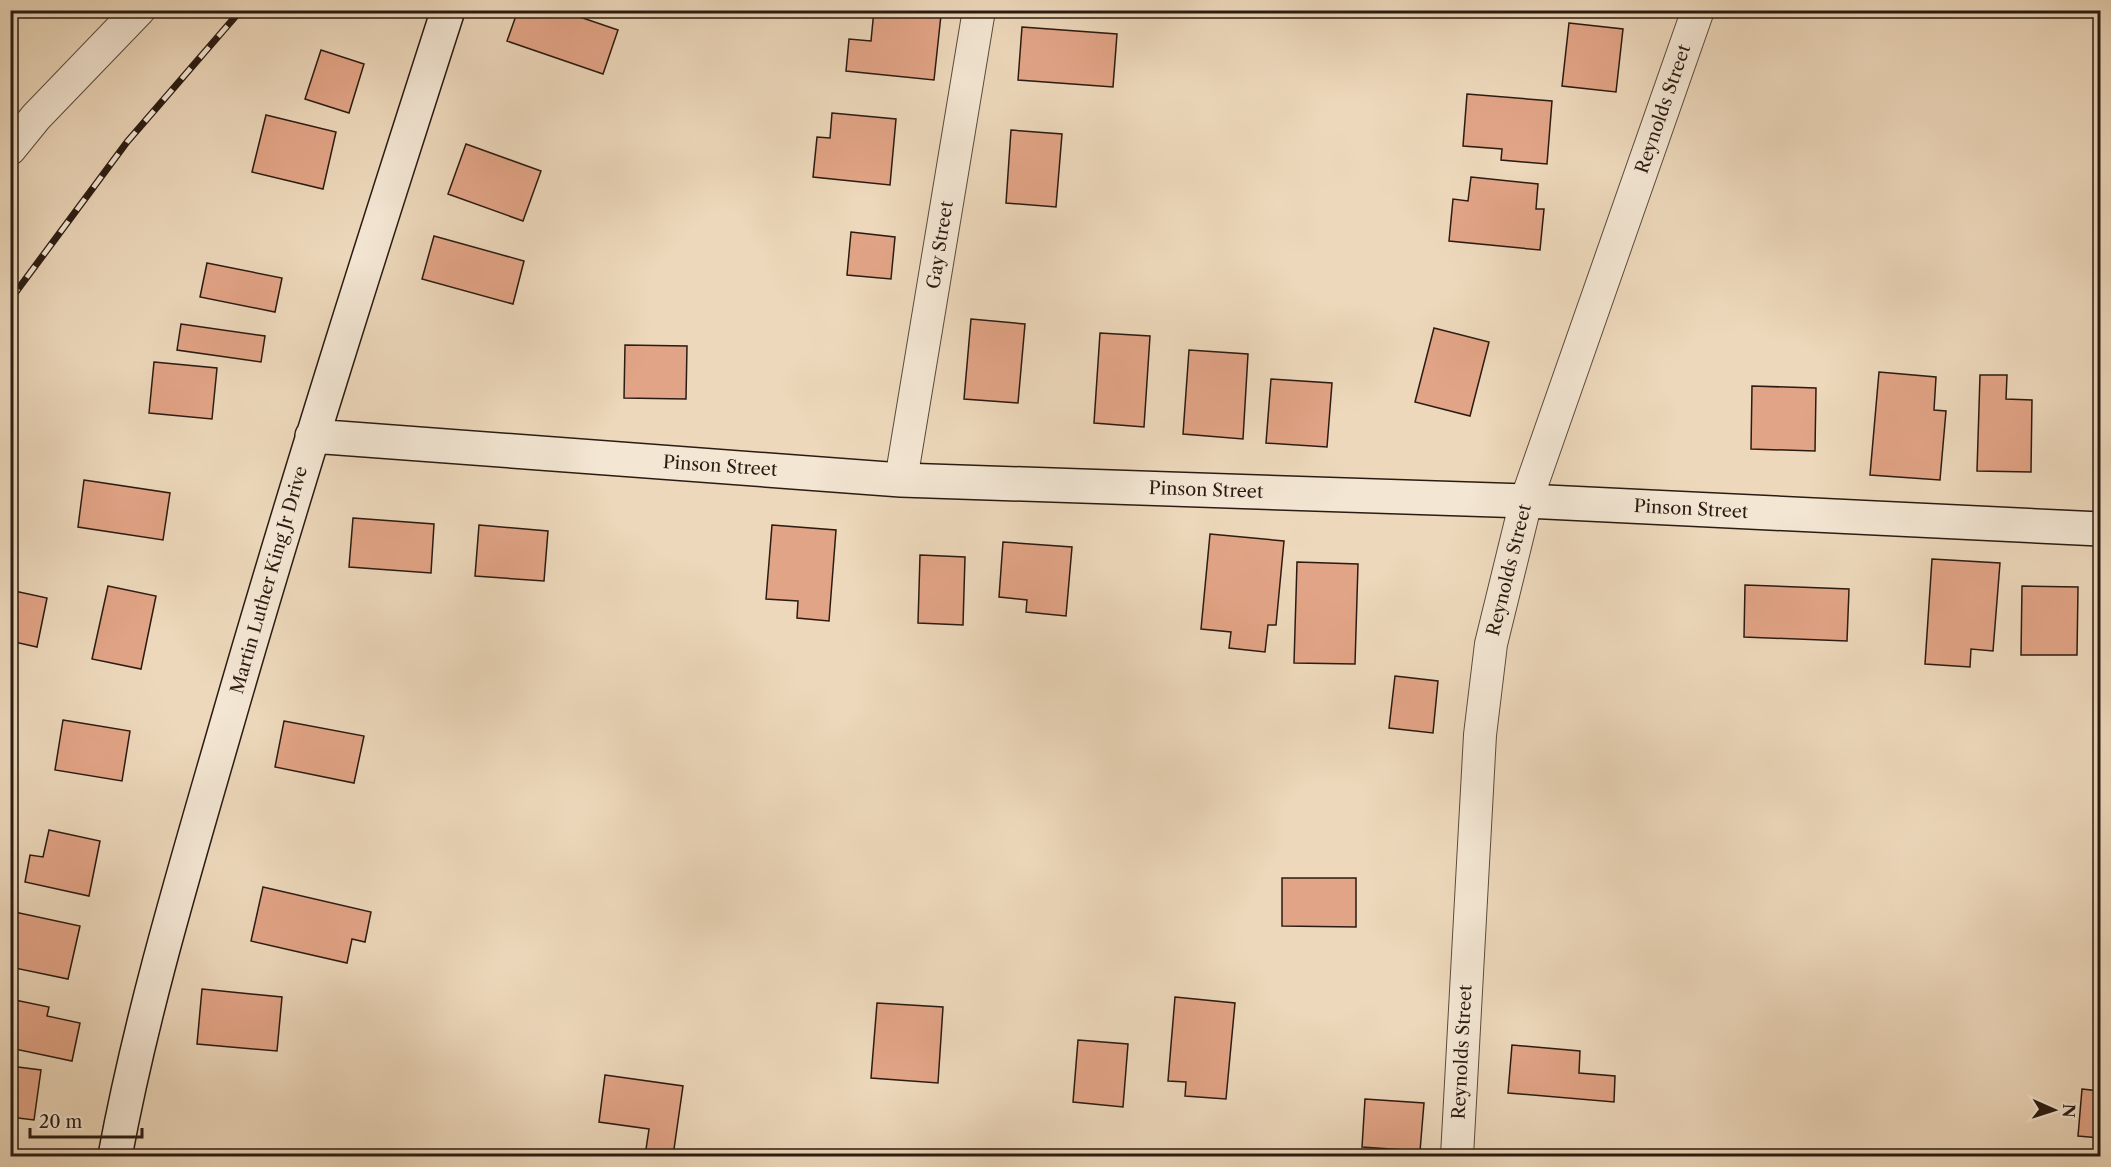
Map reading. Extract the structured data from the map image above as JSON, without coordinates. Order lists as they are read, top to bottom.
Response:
{
  "streets": {
    "street": [
      "Reynolds Street",
      "Gay Street",
      "Pinson Street",
      "Martin Luther King Jr Drive"
    ]
  },
  "crossings": [
    ["Reynolds Street", "Pinson Street"],
    ["Gay Street", "Pinson Street"],
    ["Pinson Street", "Martin Luther King Jr Drive"]
  ],
  "scale_bar": "20 m",
  "north": "right"
}
